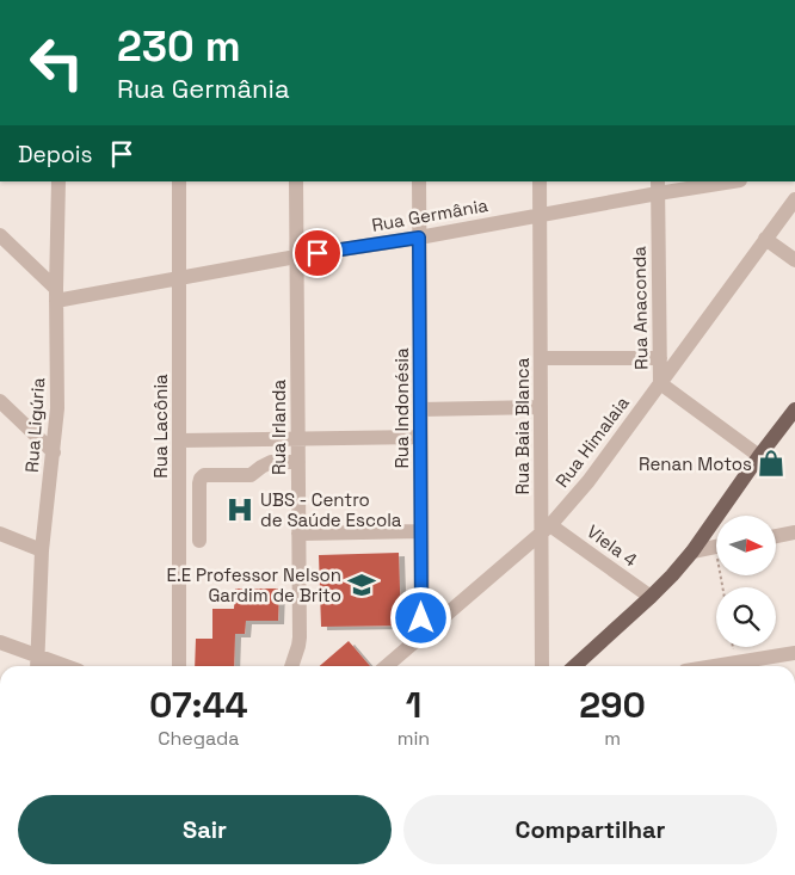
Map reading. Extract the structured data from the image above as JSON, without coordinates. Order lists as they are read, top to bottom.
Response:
{
  "streets": {
    "street": [
      "Rua Germânia",
      "Rua Anaconda",
      "Rua Indonésia",
      "Rua Ligúria",
      "Rua Lacônia",
      "Rua Baia Blanca",
      "Rua Irlanda",
      "Rua Himalaia",
      "Viela 4"
    ]
  },
  "crossings": [
    ["Rua Germânia", "Rua Anaconda"],
    ["Rua Germânia", "Rua Indonésia"],
    ["Rua Germânia", "Rua Ligúria"],
    ["Rua Germânia", "Rua Lacônia"],
    ["Rua Germânia", "Rua Baia Blanca"],
    ["Rua Germânia", "Rua Irlanda"],
    ["Rua Anaconda", "Rua Himalaia"],
    ["Rua Indonésia", "Rua Himalaia"],
    ["Rua Baia Blanca", "Rua Himalaia"],
    ["Rua Baia Blanca", "Viela 4"],
    ["Rua Himalaia", "Viela 4"]
  ],
  "places": {
    "shop": ["Renan Motos"],
    "hospital": ["UBS - Centro de Saúde Escola"],
    "school or university": ["E.E Professor Nelson Gardim de Brito"]
  },
  "north": "right",
  "page": {
    "turn": ["230 m", "Rua Germânia"],
    "then": "Depois",
    "eta": [
      "07:44",
      "Chegada",
      "1",
      "min",
      "290",
      "m"
    ],
    "buttons": ["Sair", "Compartilhar"]
  }
}
